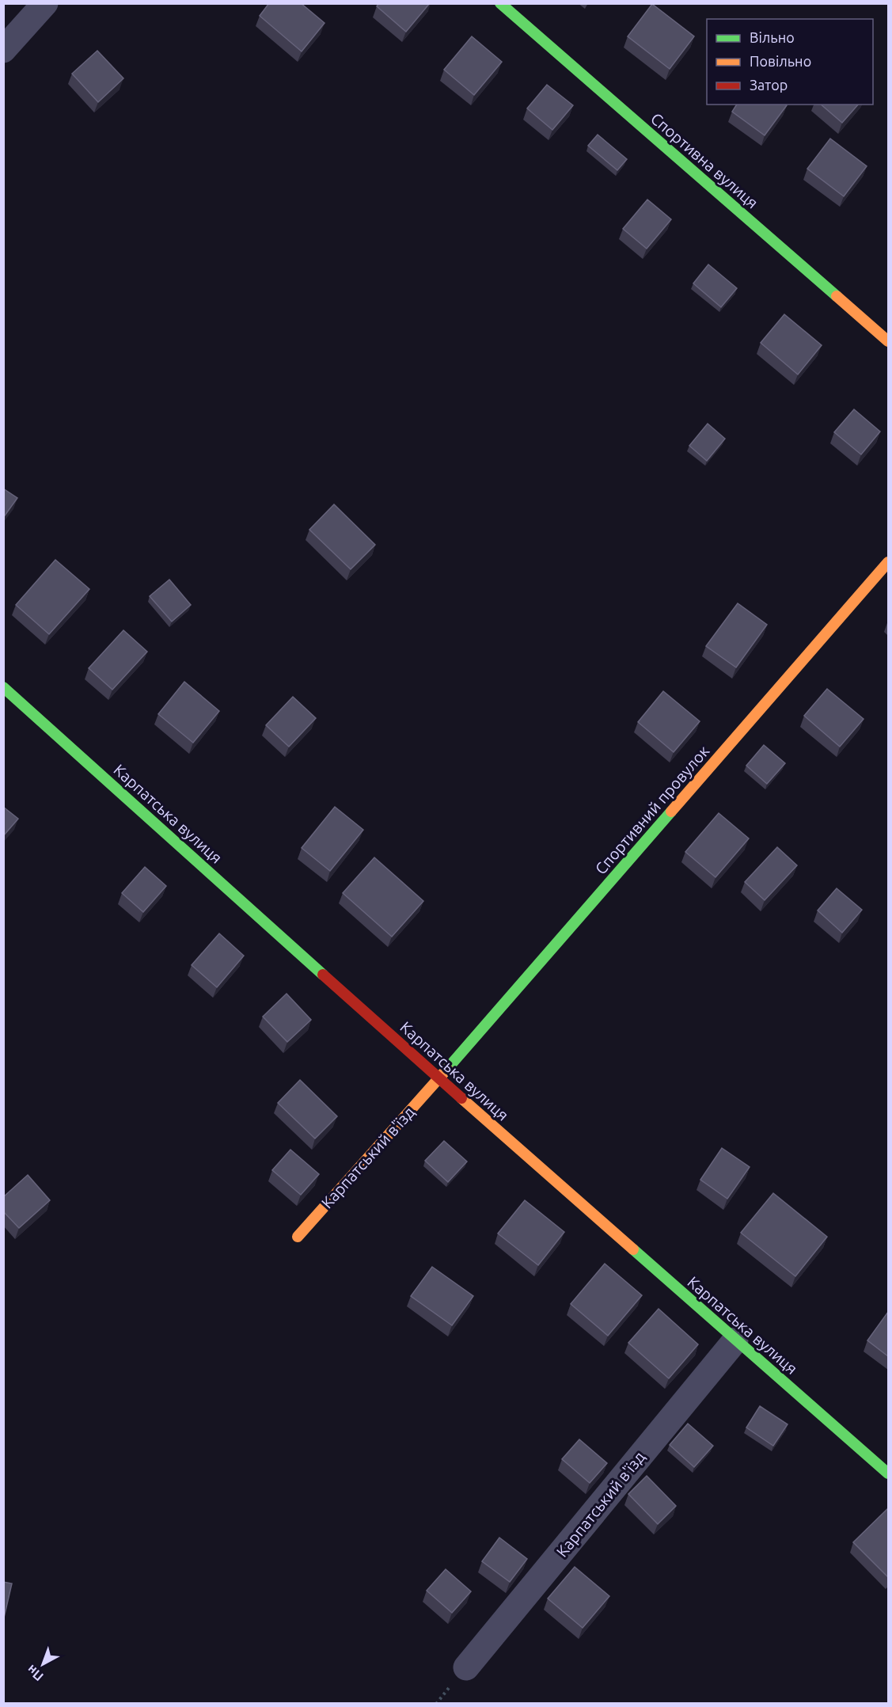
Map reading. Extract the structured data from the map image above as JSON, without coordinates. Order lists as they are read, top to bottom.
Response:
{
  "streets": {
    "street": [
      "Спортивна вулиця",
      "Спортивний провулок",
      "Карпатська вулиця",
      "Карпатський в'їзд"
    ]
  },
  "crossings": [
    ["Спортивний провулок", "Карпатська вулиця"],
    ["Спортивний провулок", "Карпатський в'їзд"],
    ["Карпатська вулиця", "Карпатський в'їзд"]
  ],
  "legend": ["Вільно", "Повільно", "Затор"],
  "north": "bottom left"
}
